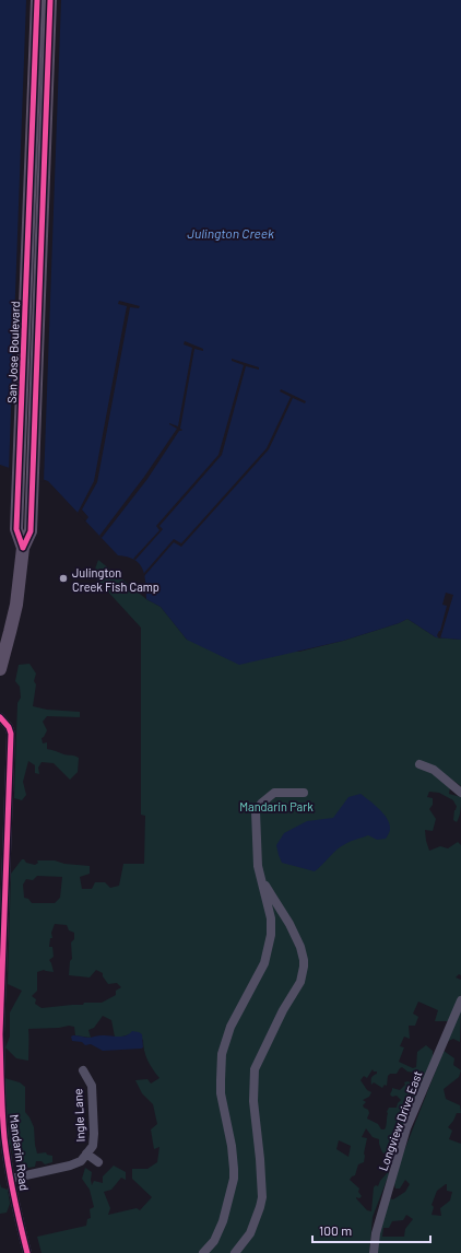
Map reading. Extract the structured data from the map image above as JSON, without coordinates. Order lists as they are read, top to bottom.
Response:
{
  "streets": {
    "main road": ["San Jose Boulevard"],
    "street": ["Ingle Lane", "Longview Drive East", "Mandarin Road"]
  },
  "crossings": [
    ["Ingle Lane", "Mandarin Road"]
  ],
  "water": ["Julington Creek"],
  "parks": ["Mandarin Park"],
  "places": ["Julington Creek Fish Camp"],
  "scale_bar": "100 m"
}
